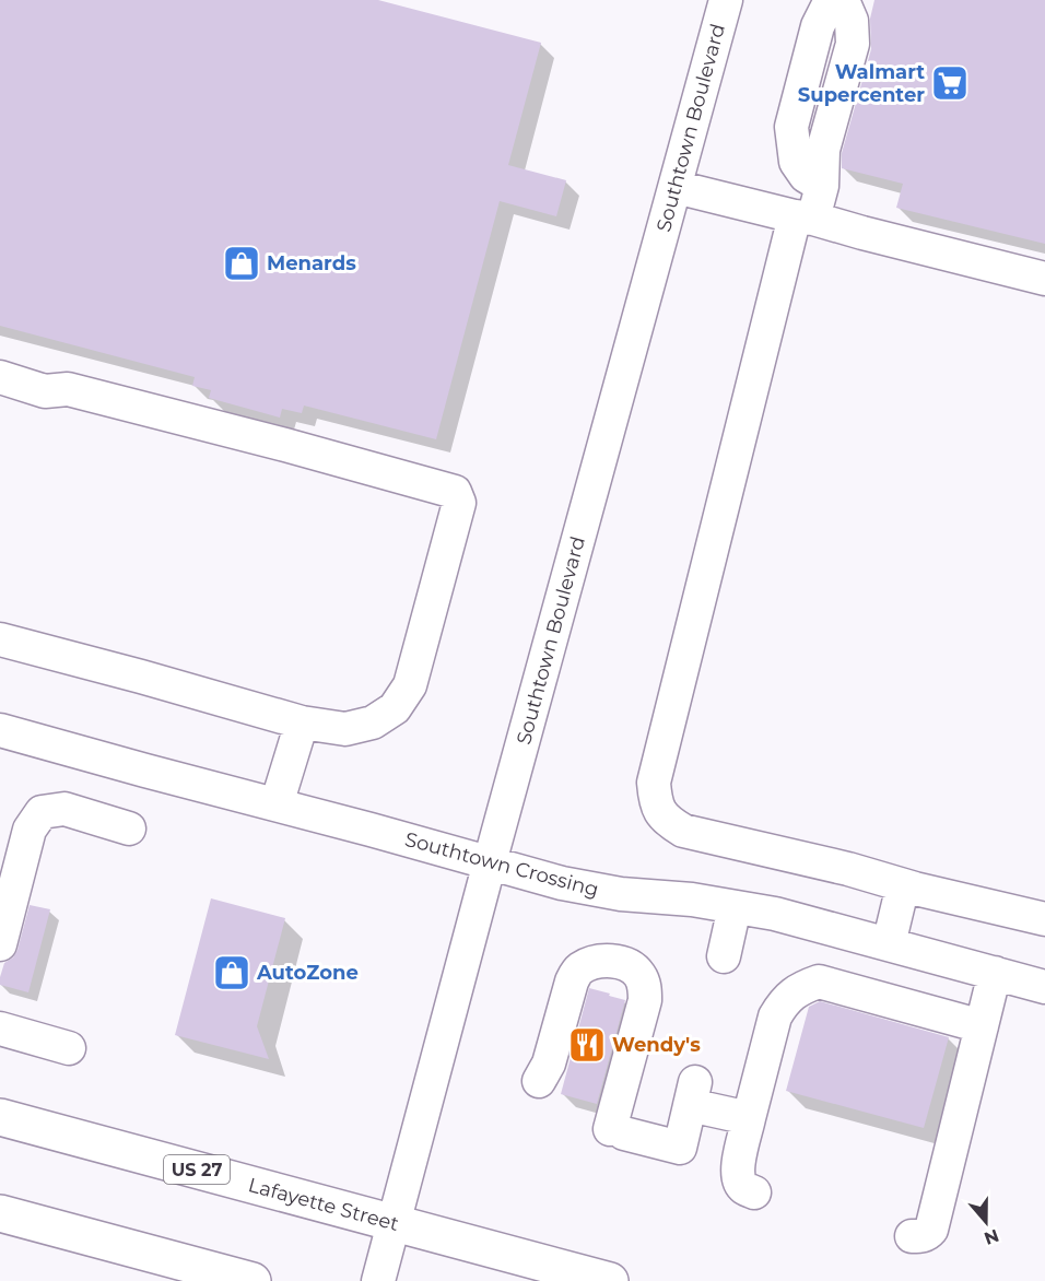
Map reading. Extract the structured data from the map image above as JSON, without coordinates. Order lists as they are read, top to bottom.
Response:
{
  "streets": {
    "highway": ["US 27", "Lafayette Street"],
    "street": ["Southtown Boulevard", "Southtown Crossing"]
  },
  "crossings": [
    ["Southtown Boulevard", "Southtown Crossing"],
    ["Southtown Boulevard", "Lafayette Street"]
  ],
  "places": {
    "supermarket": ["Walmart Supercenter"],
    "shop": ["Menards", "AutoZone"],
    "restaurant": ["Wendy's"]
  },
  "north": "bottom"
}
